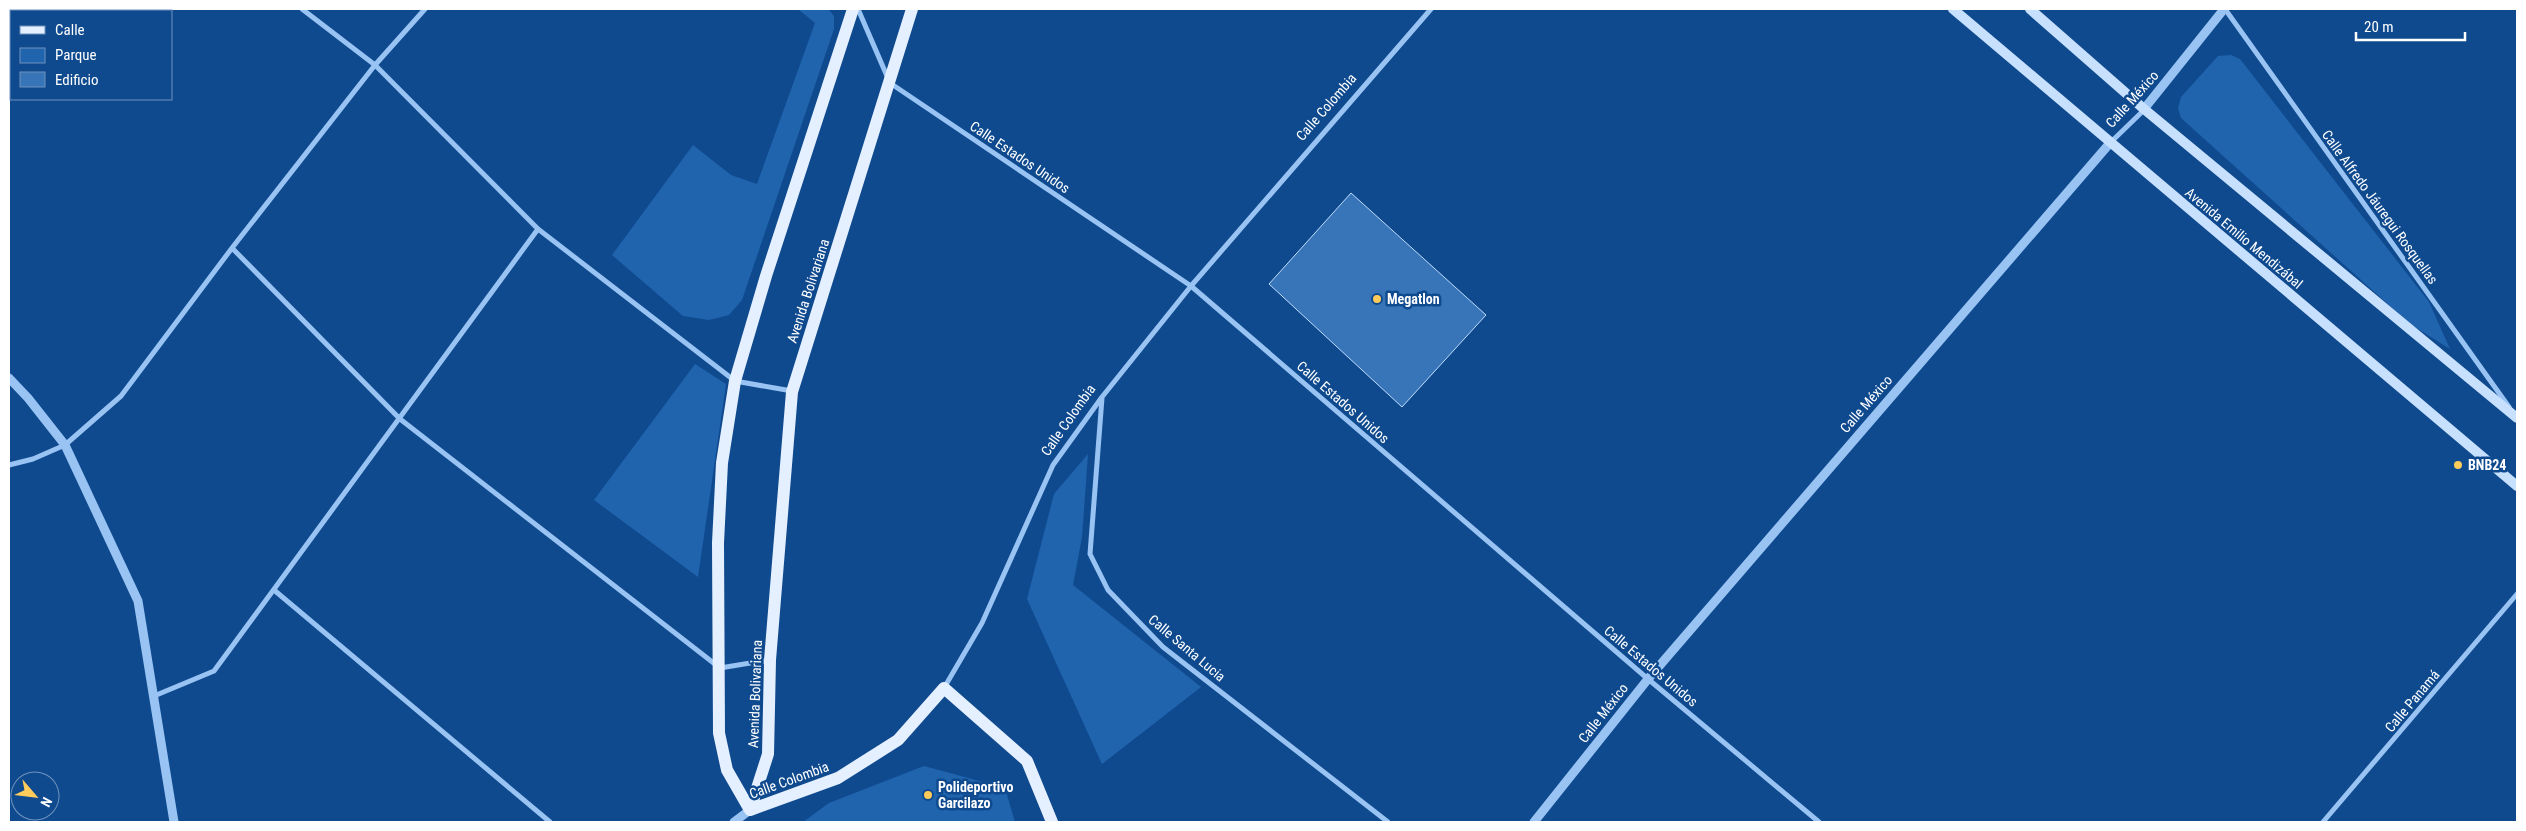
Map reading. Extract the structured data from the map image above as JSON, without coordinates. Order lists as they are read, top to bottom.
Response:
{
  "streets": {
    "main road": ["Calle Colombia", "Avenida Emilio Mendizábal", "Avenida Bolivariana"],
    "street": [
      "Calle México",
      "Calle Estados Unidos",
      "Calle Alfredo Jáuregui Rosquellas",
      "Calle Santa Lucia",
      "Calle Panamá"
    ]
  },
  "crossings": [
    ["Calle México", "Calle Estados Unidos"],
    ["Calle México", "Calle Alfredo Jáuregui Rosquellas"],
    ["Calle México", "Avenida Emilio Mendizábal"],
    ["Calle Colombia", "Calle Estados Unidos"],
    ["Calle Colombia", "Avenida Bolivariana"],
    ["Calle Colombia", "Calle Santa Lucia"],
    ["Calle Estados Unidos", "Avenida Bolivariana"]
  ],
  "places": ["Megatlon", "BNB24", "Polideportivo Garcilazo"],
  "legend": ["Calle", "Parque", "Edificio"],
  "scale_bar": "20 m",
  "north": "bottom right"
}
